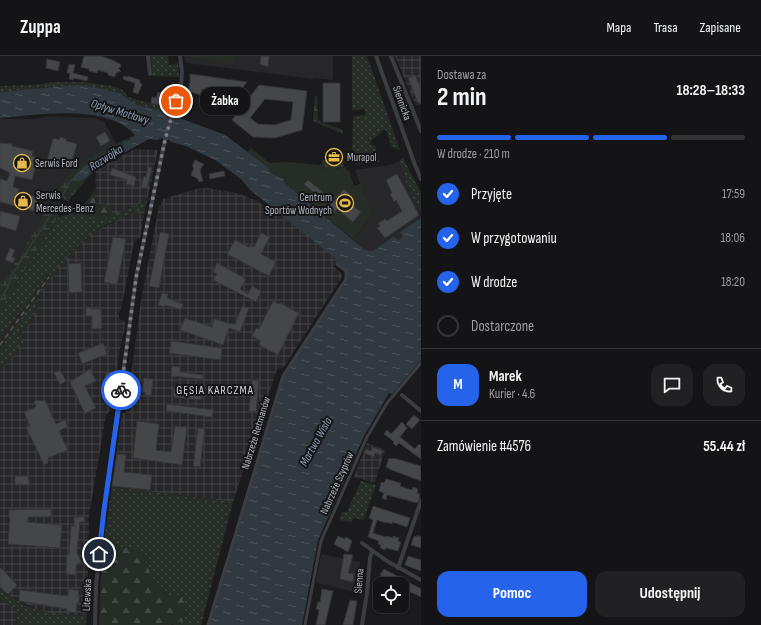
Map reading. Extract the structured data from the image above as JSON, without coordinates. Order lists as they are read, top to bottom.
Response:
{
  "streets": {
    "street": [
      "Siennicka",
      "Nabrzeże Retmanów",
      "Nabrzeże Szyprów",
      "Sienna",
      "Litewska"
    ]
  },
  "districts": ["GĘSIA KARCZMA"],
  "water": ["Opływ Motławy", "Rozwójka", "Martwa Wisła"],
  "places": {
    "other": ["Żabka"],
    "office": ["Murapol"],
    "shop": ["Serwis Ford", "Serwis Mercedes-Benz"],
    "sports": ["Centrum Sportów Wodnych"]
  },
  "page": {
    "header": "Zuppa",
    "nav": ["Mapa", "Trasa", "Zapisane"],
    "heading": ["2 min", "Dostawa za", "18:28–18:33"],
    "panel": [
      "Marek",
      "Kurier · 4.6",
      "Zamówienie #4576",
      "55.44 zł"
    ],
    "bubble": "Żabka",
    "bar": "W drodze · 210 m",
    "list": [
      ["Przyjęte", "17:59"],
      ["W przygotowaniu", "18:06"],
      ["W drodze", "18:20"],
      "Dostarczone"
    ],
    "round": "M",
    "buttons": ["Pomoc", "Udostępnij"]
  }
}
